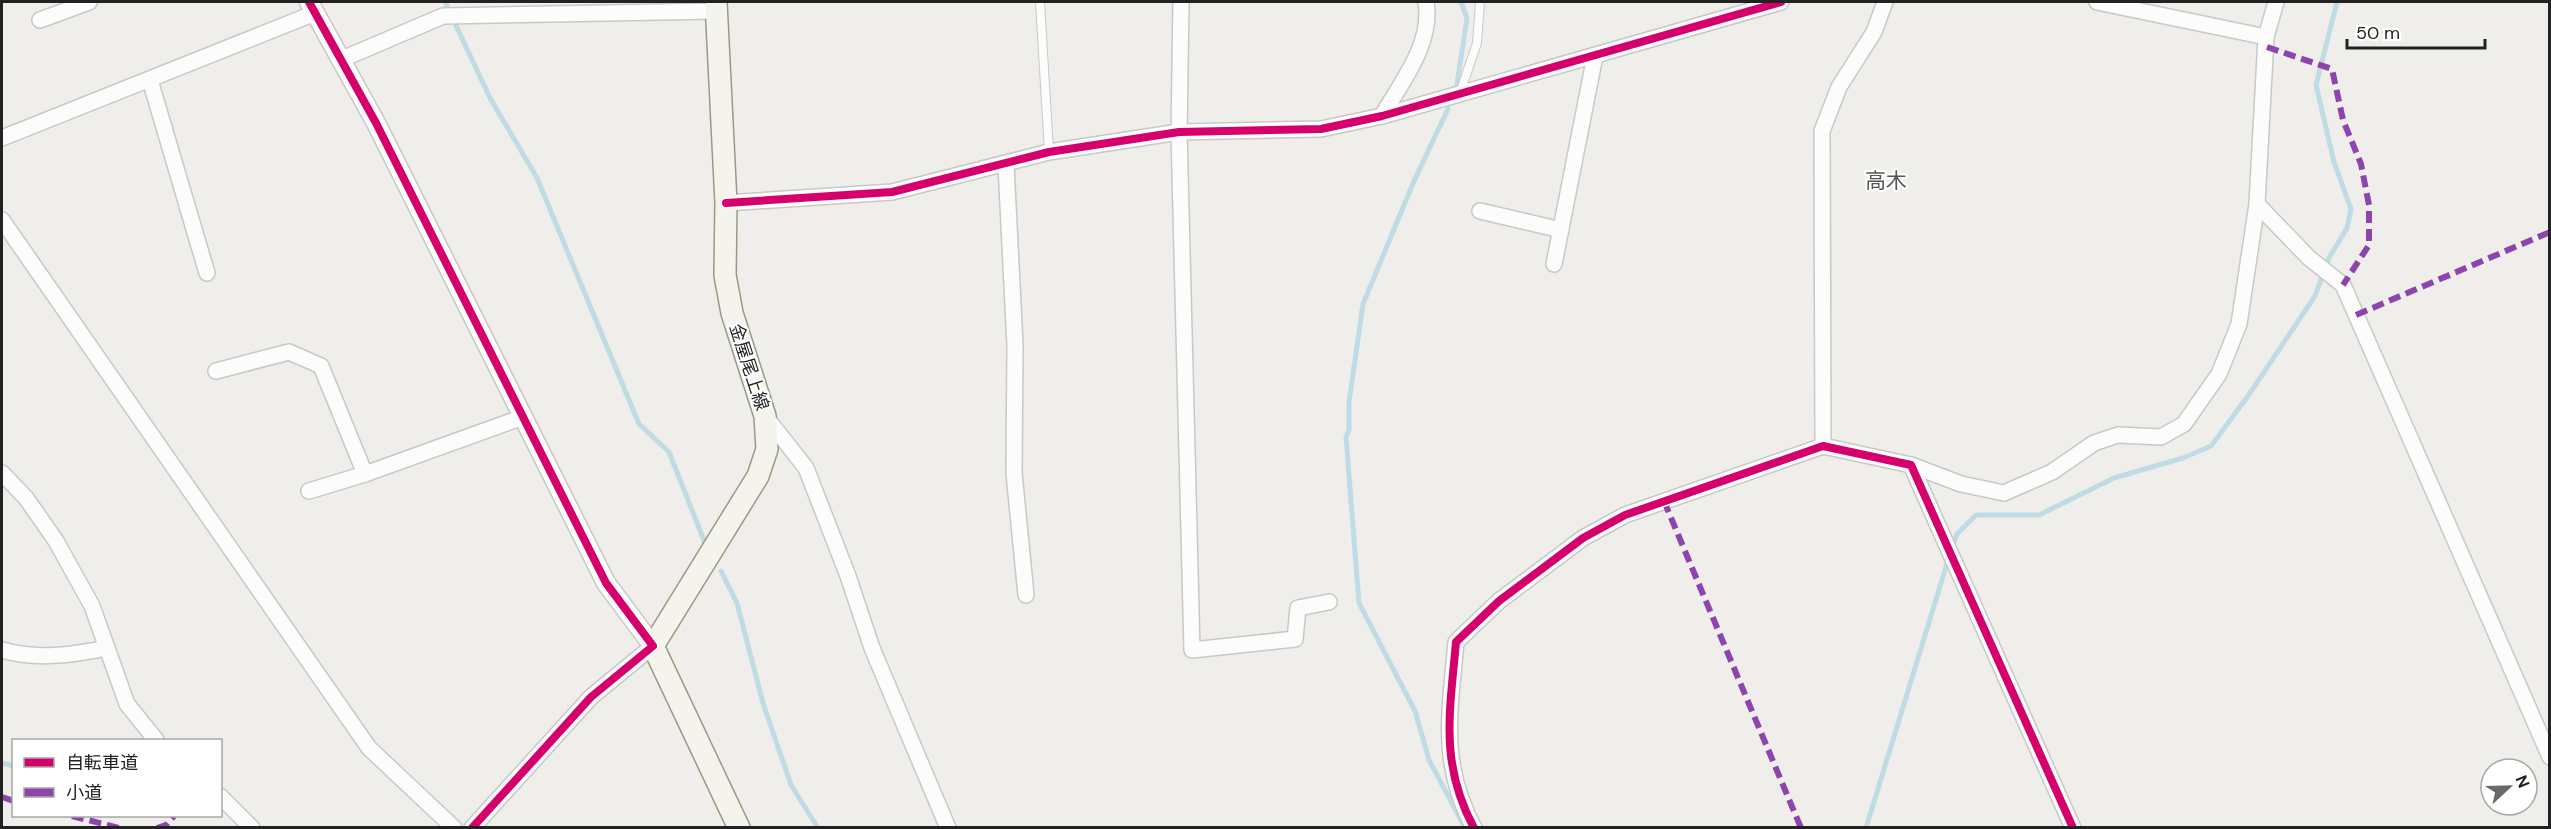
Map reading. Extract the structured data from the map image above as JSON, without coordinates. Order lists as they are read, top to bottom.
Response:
{
  "streets": {
    "main road": ["金屋尾上線"]
  },
  "districts": ["高木"],
  "legend": ["自転車道", "小道"],
  "scale_bar": "50 m",
  "north": "right"
}
